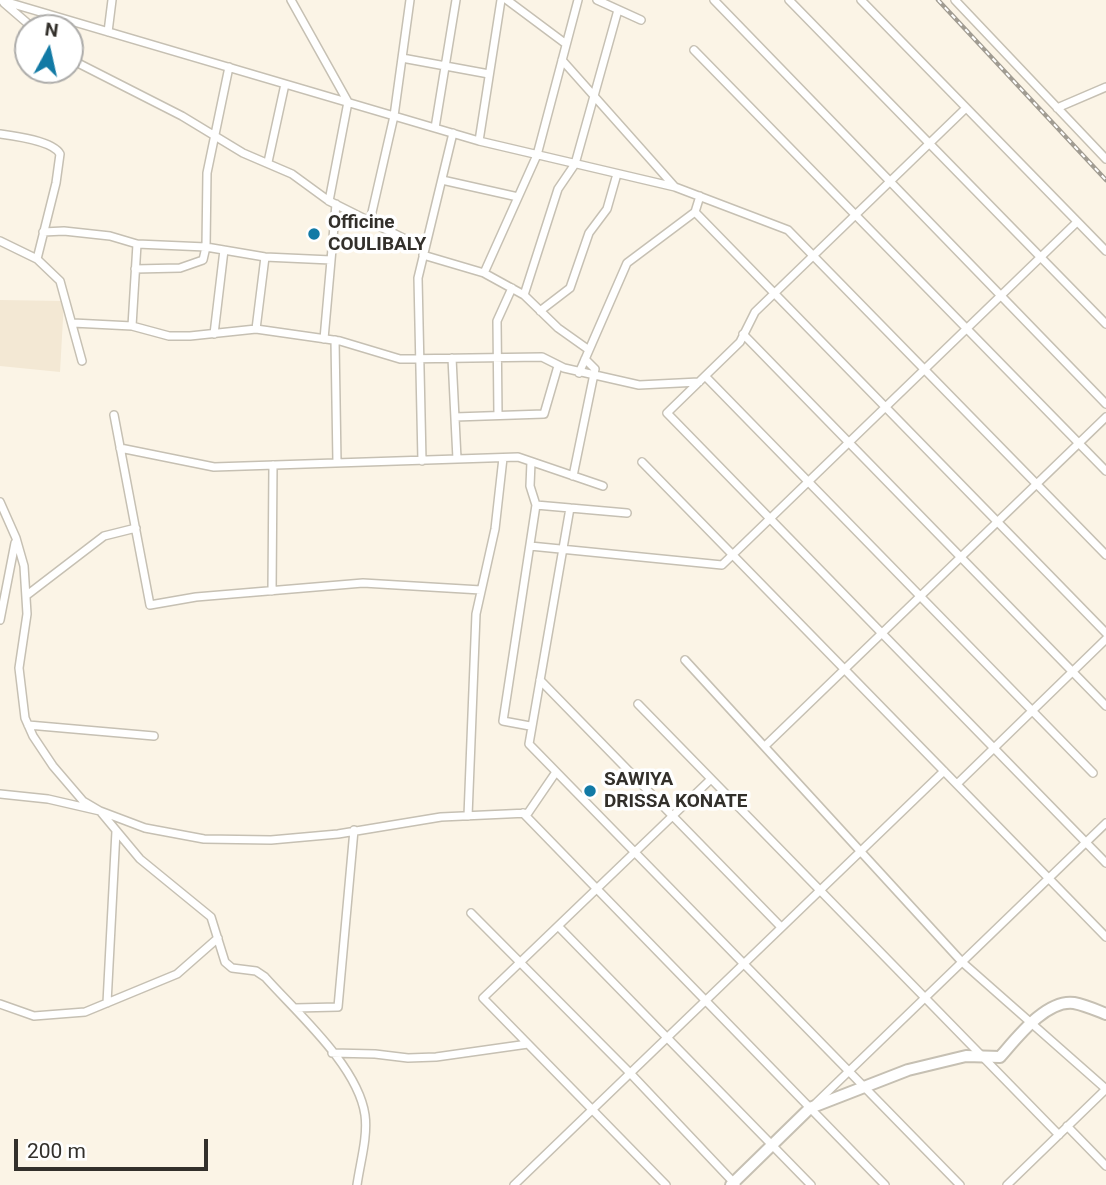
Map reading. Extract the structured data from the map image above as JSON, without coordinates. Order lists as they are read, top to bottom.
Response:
{
  "places": ["Officine COULIBALY", "SAWIYA DRISSA KONATE"],
  "scale_bar": "200 m",
  "north": "top"
}
